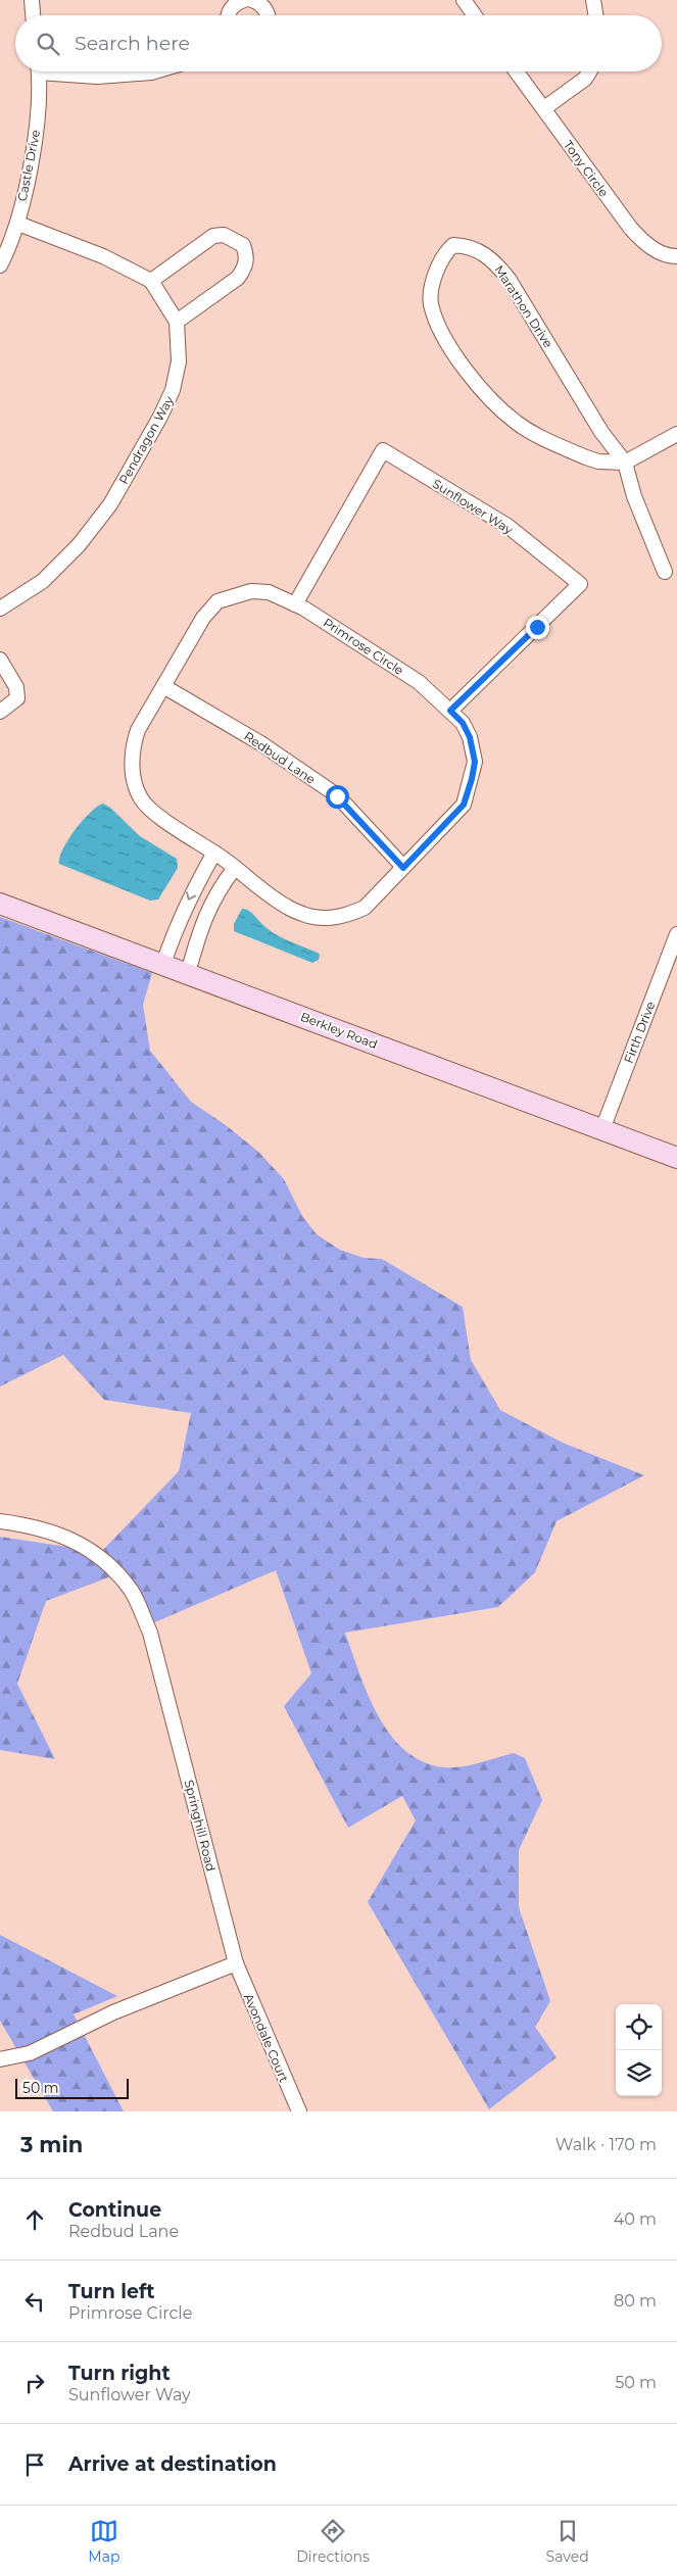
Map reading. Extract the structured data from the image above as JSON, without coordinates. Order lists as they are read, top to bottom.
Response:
{
  "streets": {
    "street": [
      "Castle Drive",
      "Tony Circle",
      "Marathon Drive",
      "Pendragon Way",
      "Sunflower Way",
      "Primrose Circle",
      "Redbud Lane",
      "Berkley Road",
      "Firth Drive",
      "Springhill Road",
      "Avondale Court"
    ]
  },
  "crossings": [
    ["Sunflower Way", "Primrose Circle"],
    ["Primrose Circle", "Redbud Lane"],
    ["Berkley Road", "Firth Drive"],
    ["Springhill Road", "Avondale Court"]
  ],
  "scale_bar": "50 m",
  "page": {
    "search": "Search here",
    "scale": "50 m",
    "heading": ["3 min", "Walk · 170 m"],
    "list": [
      ["Continue", "Redbud Lane", "40 m"],
      ["Turn left", "Primrose Circle", "80 m"],
      ["Turn right", "Sunflower Way", "50 m"],
      "Arrive at destination"
    ],
    "nav": ["Map", "Directions", "Saved"]
  }
}
